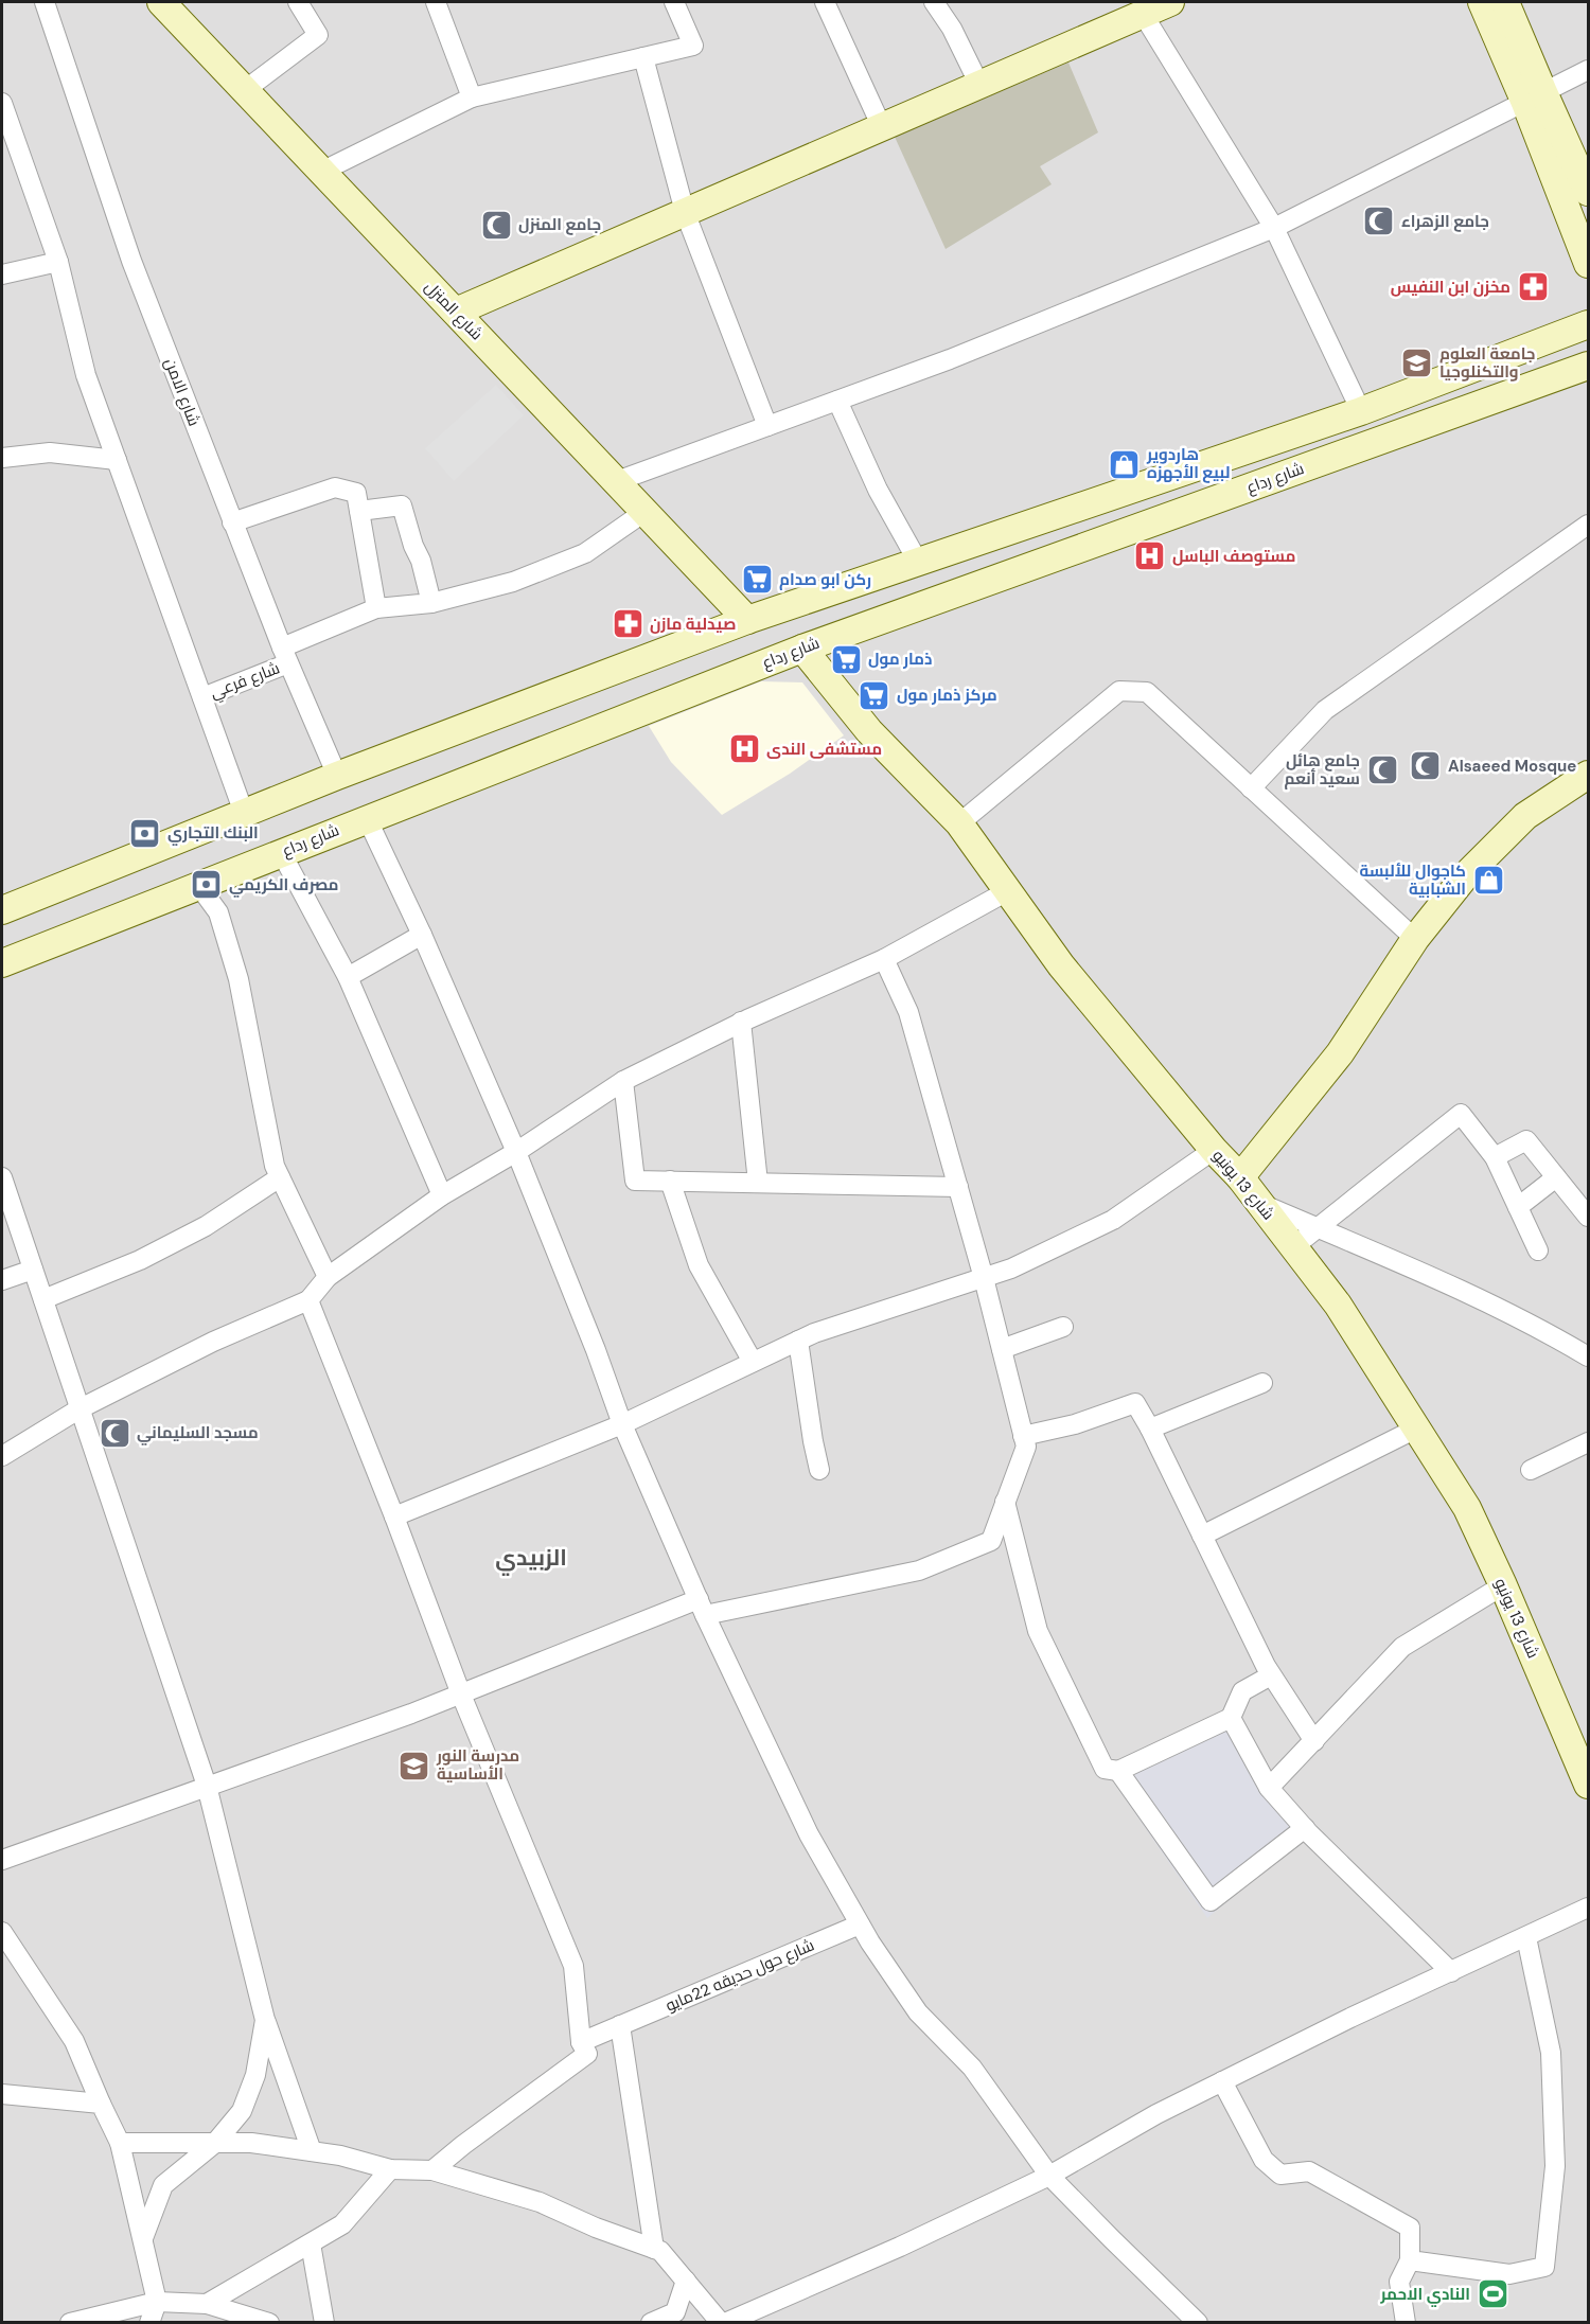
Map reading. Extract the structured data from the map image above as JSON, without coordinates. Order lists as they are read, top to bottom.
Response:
{
  "streets": {
    "street": [
      "شارع المنزل",
      "شارع الامن",
      "شارع رداع",
      "شارع فرعي",
      "شارع 13 يونيو",
      "شارع حول حديقه 22مايو"
    ]
  },
  "crossings": [
    ["شارع المنزل", "شارع فرعي"],
    ["شارع الامن", "شارع فرعي"],
    ["شارع رداع", "شارع 13 يونيو"]
  ],
  "districts": ["الزبيدي"],
  "places": {
    "mosque": [
      "جامع الزهراء",
      "جامع المنزل",
      "Alsaeed Mosque",
      "جامع هائل سعيد أنعم",
      "مسجد السليماني"
    ],
    "pharmacy": ["مخزن ابن النفيس", "صيدلية مازن"],
    "school or university": ["جامعة العلوم والتكنلوجيا", "مدرسة النور الأساسية"],
    "shop": ["هاردوير لبيع الأجهزه", "كاجوال للألبسة الشبابية"],
    "hospital": ["مستوصف الباسل", "مستشفى الندى"],
    "supermarket": ["ركن ابو صدام", "ذمار مول", "مركز ذمار مول"],
    "bank": ["البنك التجاري", "مصرف الكريمي"],
    "sports": ["النادي الاحمر"]
  }
}
